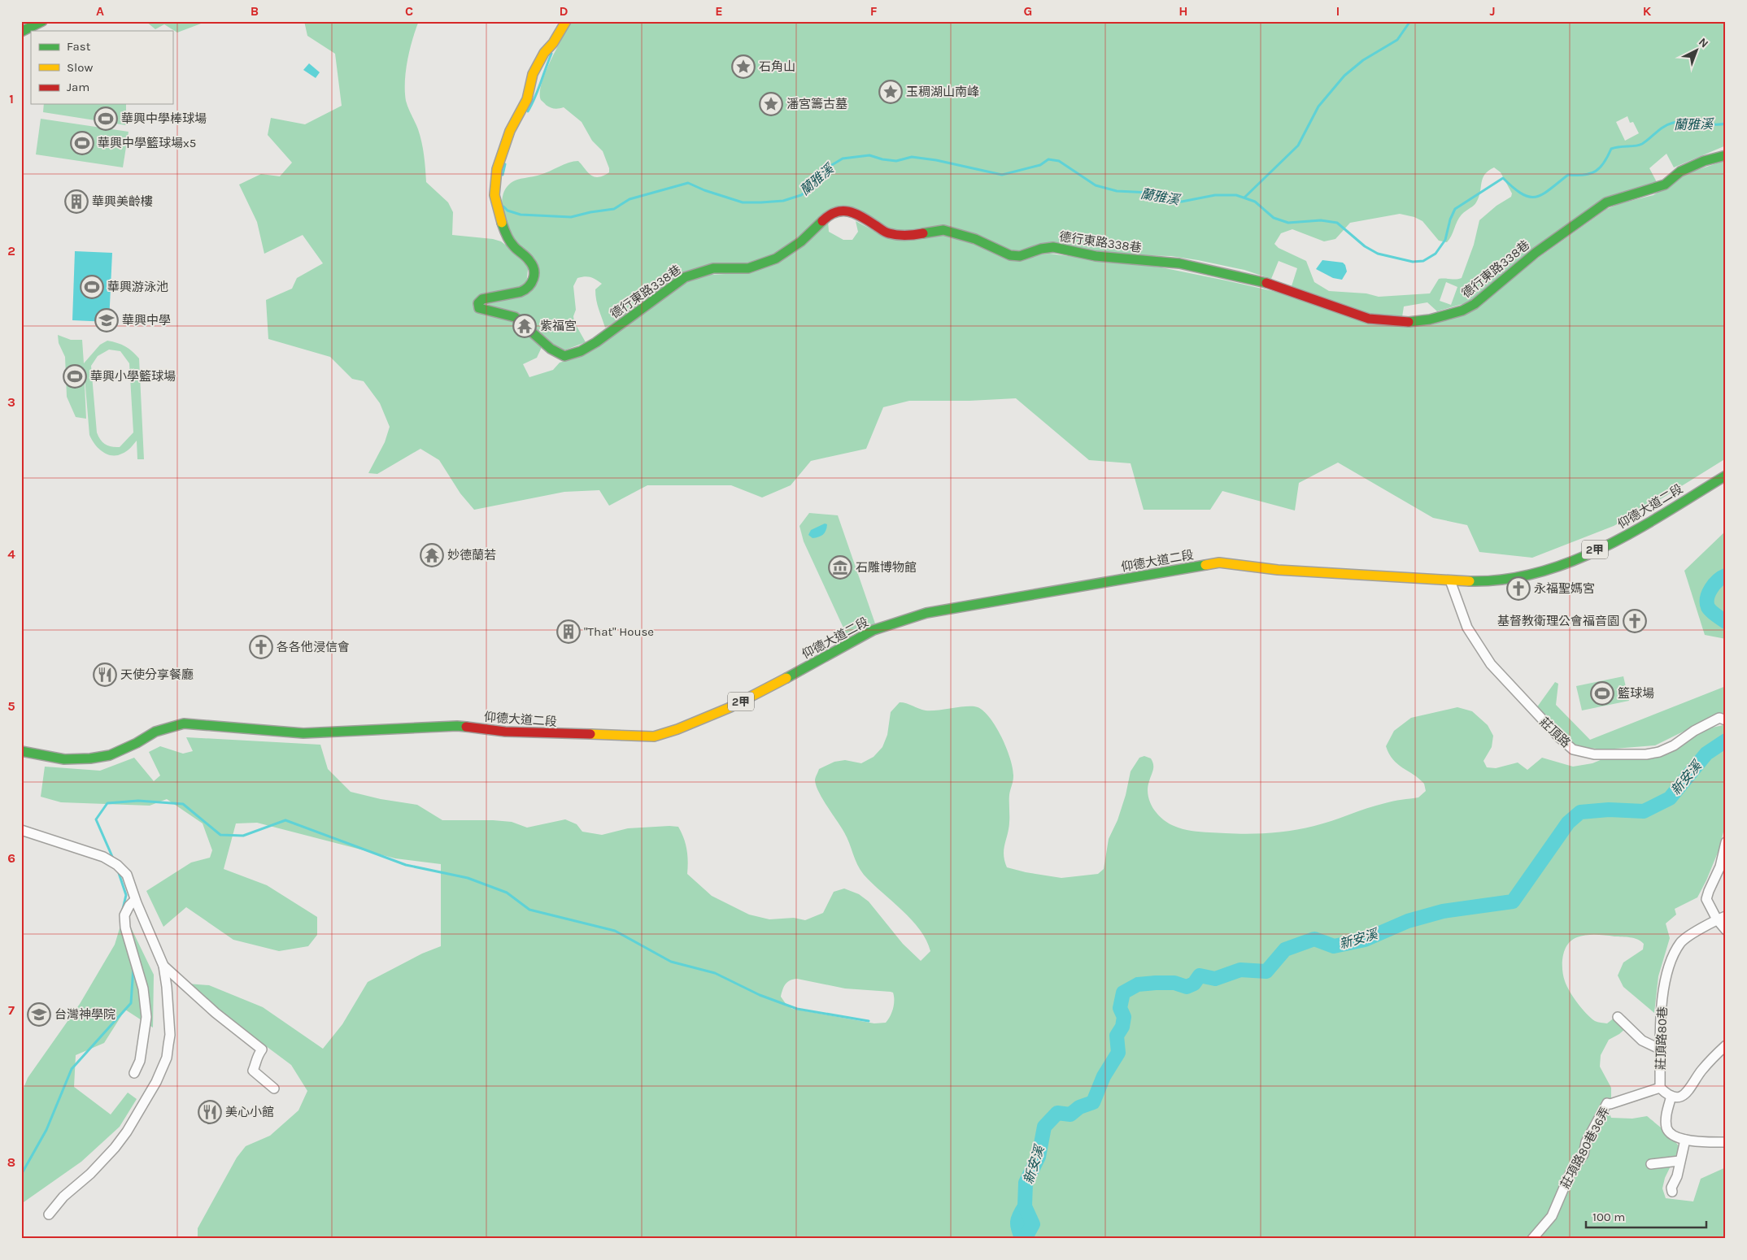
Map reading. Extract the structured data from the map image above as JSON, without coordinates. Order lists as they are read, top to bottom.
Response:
{
  "streets": {
    "main road": ["德行東路338巷", "仰德大道二段", "2甲"],
    "street": ["莊頂路", "莊頂路80巷", "莊項路80巷36弄"]
  },
  "crossings": [
    ["仰德大道二段", "莊頂路"],
    ["莊頂路80巷", "莊項路80巷36弄"]
  ],
  "water": ["蘭雅溪", "新安溪"],
  "places": {
    "place": ["石角山", "玉稠湖山南峰", "潘宮籌古墓"],
    "sports": [
      "華興中學棒球場",
      "華興中學籃球場x5",
      "華興游泳池",
      "華興小學籃球場",
      "籃球場"
    ],
    "building": ["華興美齡樓", "\"That\" House"],
    "school or university": ["華興中學", "台灣神學院"],
    "temple": ["紫福宮", "妙德蘭若"],
    "museum": ["石雕博物館"],
    "church": ["永福聖媽宮", "基督教衛理公會福音園", "各各他浸信會"],
    "restaurant": ["天使分享餐廳", "美心小館"]
  },
  "legend": ["Fast", "Slow", "Jam"],
  "scale_bar": "100 m",
  "north": "top right",
  "grid": {
    "columns": [
      "A",
      "B",
      "C",
      "D",
      "E",
      "F",
      "G",
      "H",
      "I",
      "J",
      "K"
    ],
    "rows": [
      "1",
      "2",
      "3",
      "4",
      "5",
      "6",
      "7",
      "8"
    ]
  }
}
